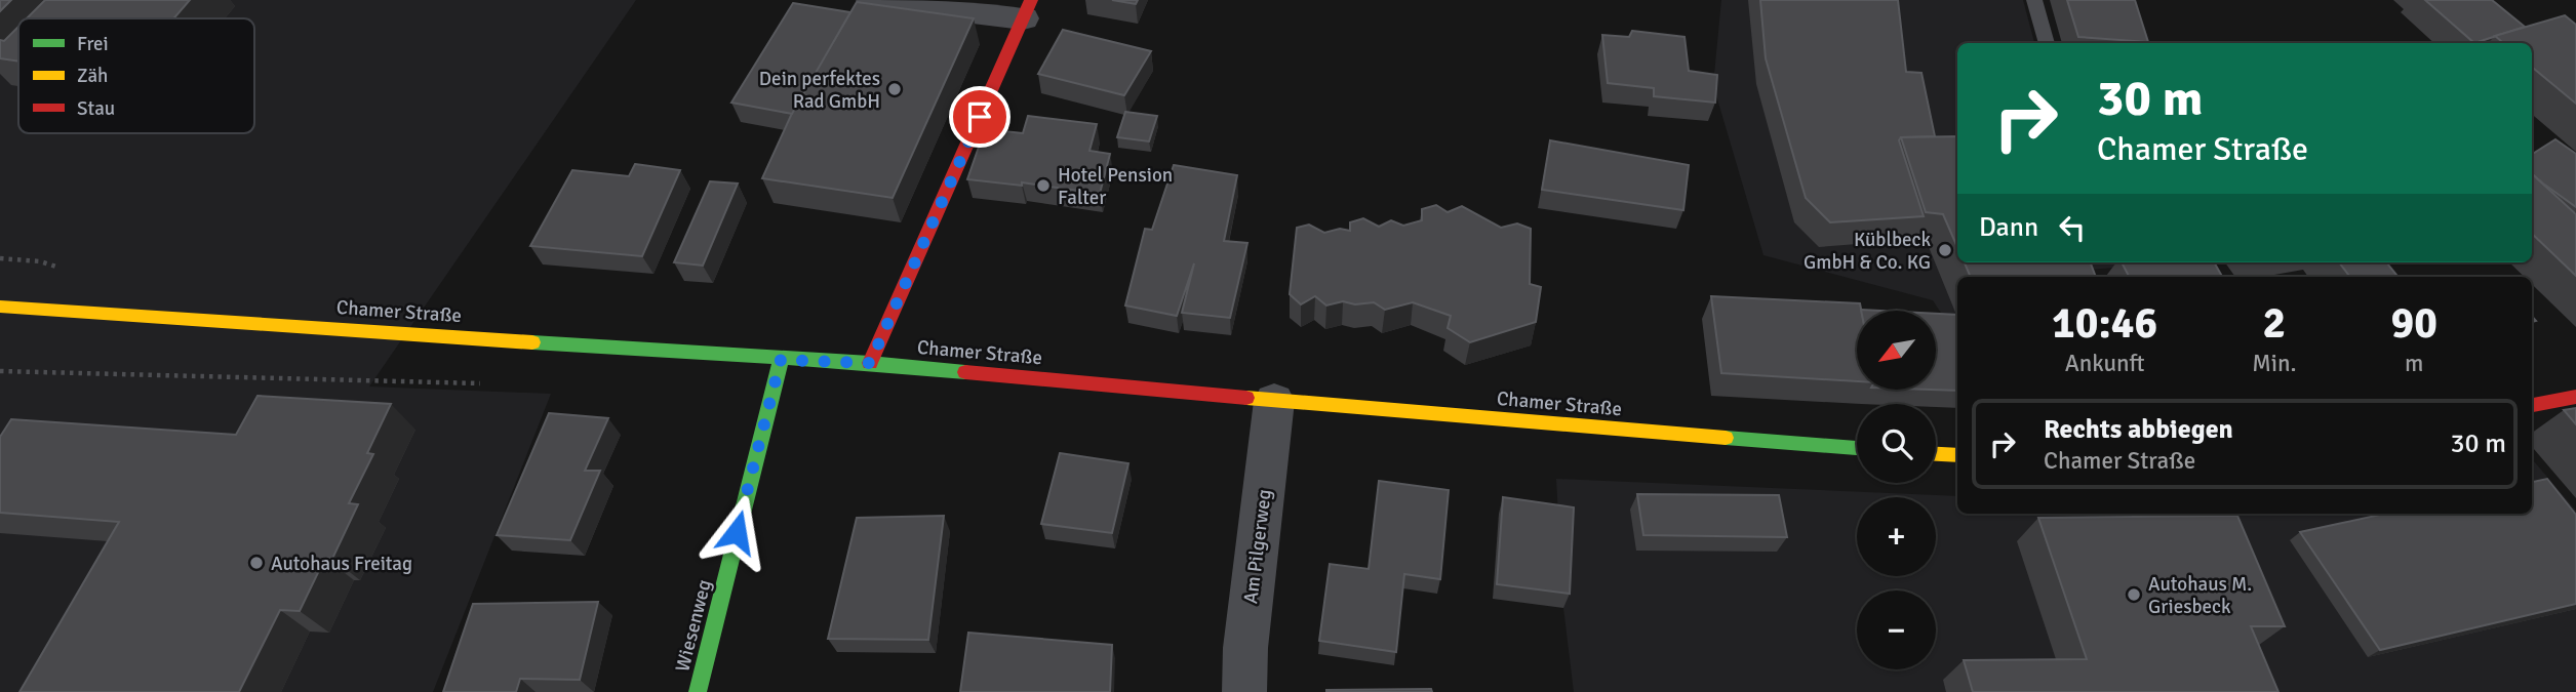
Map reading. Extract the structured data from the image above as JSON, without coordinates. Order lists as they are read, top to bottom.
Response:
{
  "streets": {
    "main road": ["Chamer Straße", "Wiesenweg"],
    "street": ["Am Pilgerweg"]
  },
  "crossings": [
    ["Chamer Straße", "Am Pilgerweg"],
    ["Chamer Straße", "Wiesenweg"]
  ],
  "places": [
    "Dein perfektes Rad GmbH",
    "Hotel Pension Falter",
    "Küblbeck GmbH & Co. KG",
    "Autohaus Freitag",
    "Autohaus M. Griesbeck"
  ],
  "legend": ["Frei", "Zäh", "Stau"],
  "north": "bottom left",
  "page": {
    "turn": ["30 m", "Chamer Straße"],
    "then": "Dann",
    "eta": [
      "10:46",
      "Ankunft",
      "2",
      "Min.",
      "90",
      "m"
    ],
    "map_buttons": ["+", "−"],
    "list": [
      {
        "name": "Rechts abbiegen",
        "note": "Chamer Straße",
        "value": "30 m"
      }
    ]
  }
}
